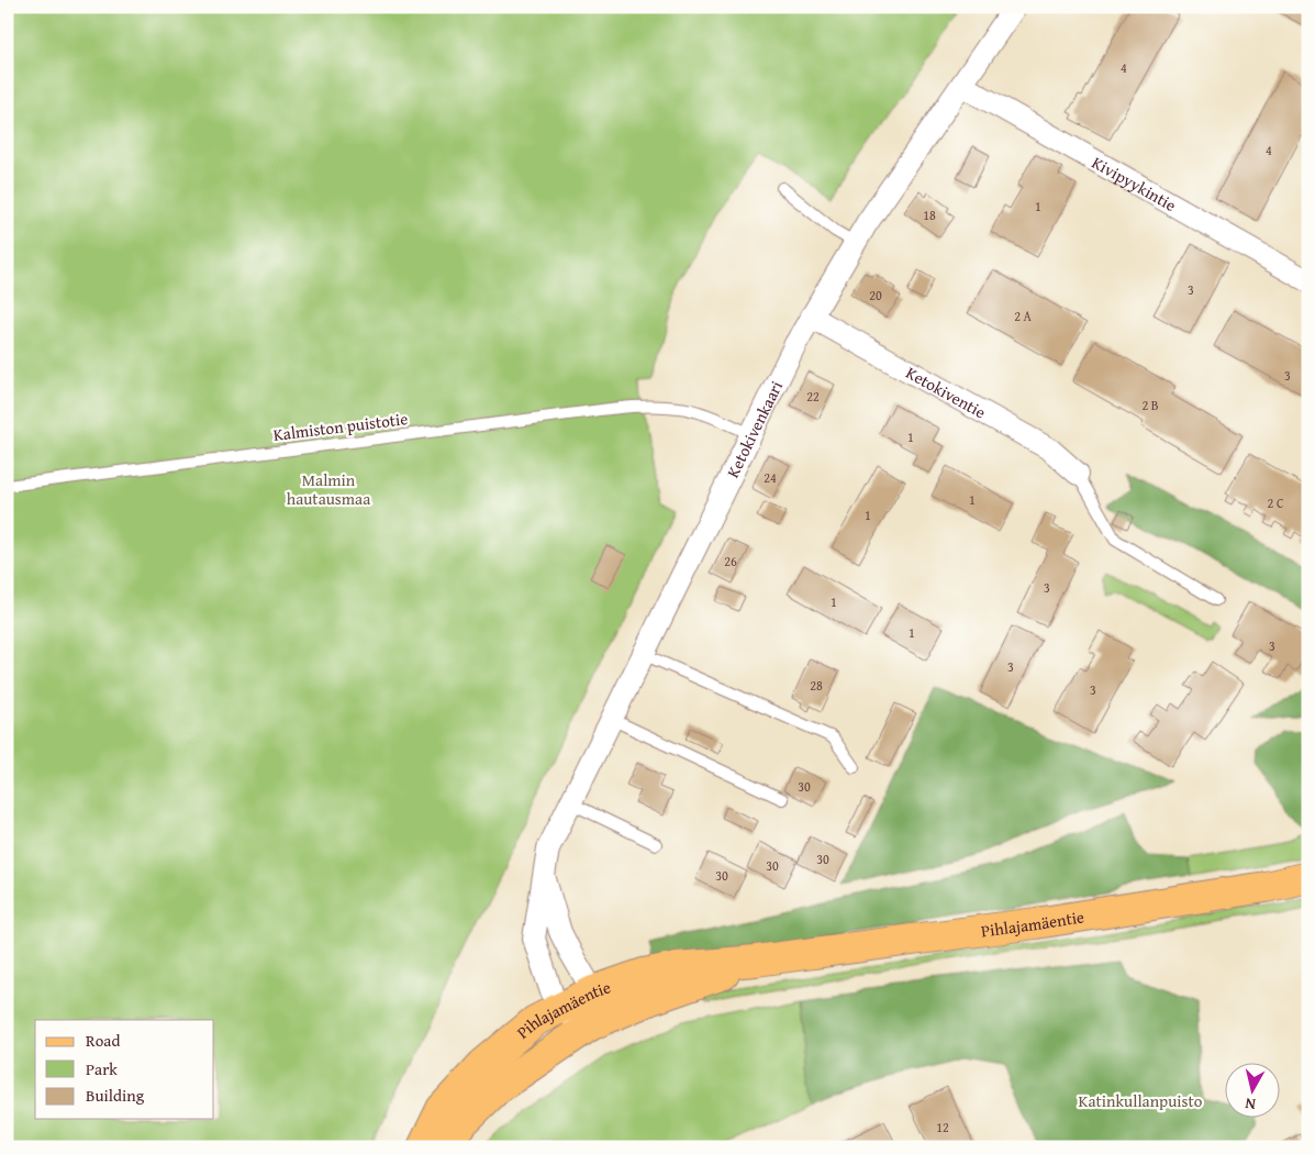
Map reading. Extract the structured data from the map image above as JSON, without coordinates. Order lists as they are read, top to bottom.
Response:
{
  "streets": {
    "main road": ["Pihlajamäentie"],
    "street": ["Kivipyykintie", "Ketokiventie", "Ketokivenkaari"],
    "lane": ["Kalmiston puistotie"]
  },
  "crossings": [
    ["Kivipyykintie", "Ketokivenkaari"],
    ["Ketokiventie", "Ketokivenkaari"],
    ["Kalmiston puistotie", "Ketokivenkaari"],
    ["Ketokivenkaari", "Pihlajamäentie"]
  ],
  "parks": ["Malmin hautausmaa", "Katinkullanpuisto"],
  "house_numbers": [
    "4",
    "4",
    "1",
    "18",
    "3",
    "20",
    "2 A",
    "3",
    "22",
    "2 B",
    "1",
    "24",
    "1",
    "2 C",
    "1",
    "26",
    "3",
    "1",
    "1",
    "3",
    "3",
    "28",
    "3",
    "30",
    "30",
    "30",
    "30",
    "12"
  ],
  "legend": ["Road", "Park", "Building"],
  "north": "bottom"
}
